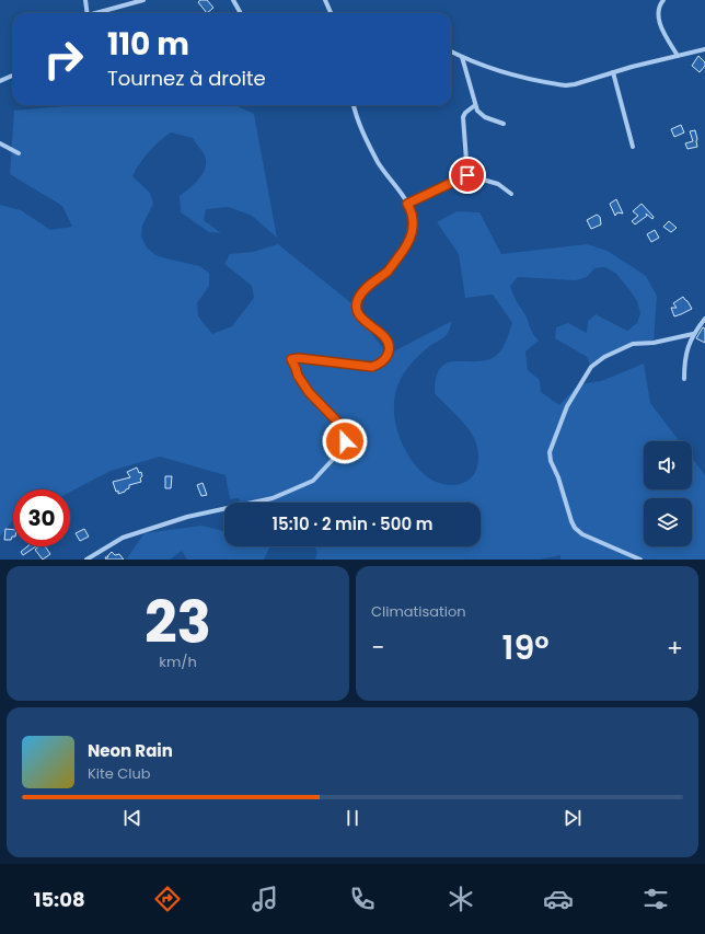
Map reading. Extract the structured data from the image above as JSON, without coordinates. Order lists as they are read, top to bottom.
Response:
{
  "page": {
    "turn": ["110 m", "Tournez à droite"],
    "limit": "30",
    "trip": "15:10 · 2 min · 500 m",
    "tile": [
      ["23", "km/h"],
      "Climatisation"
    ],
    "heat": ["−", "19°", "+"],
    "song": ["Neon Rain", "Kite Club"],
    "tabs": "15:08"
  }
}
